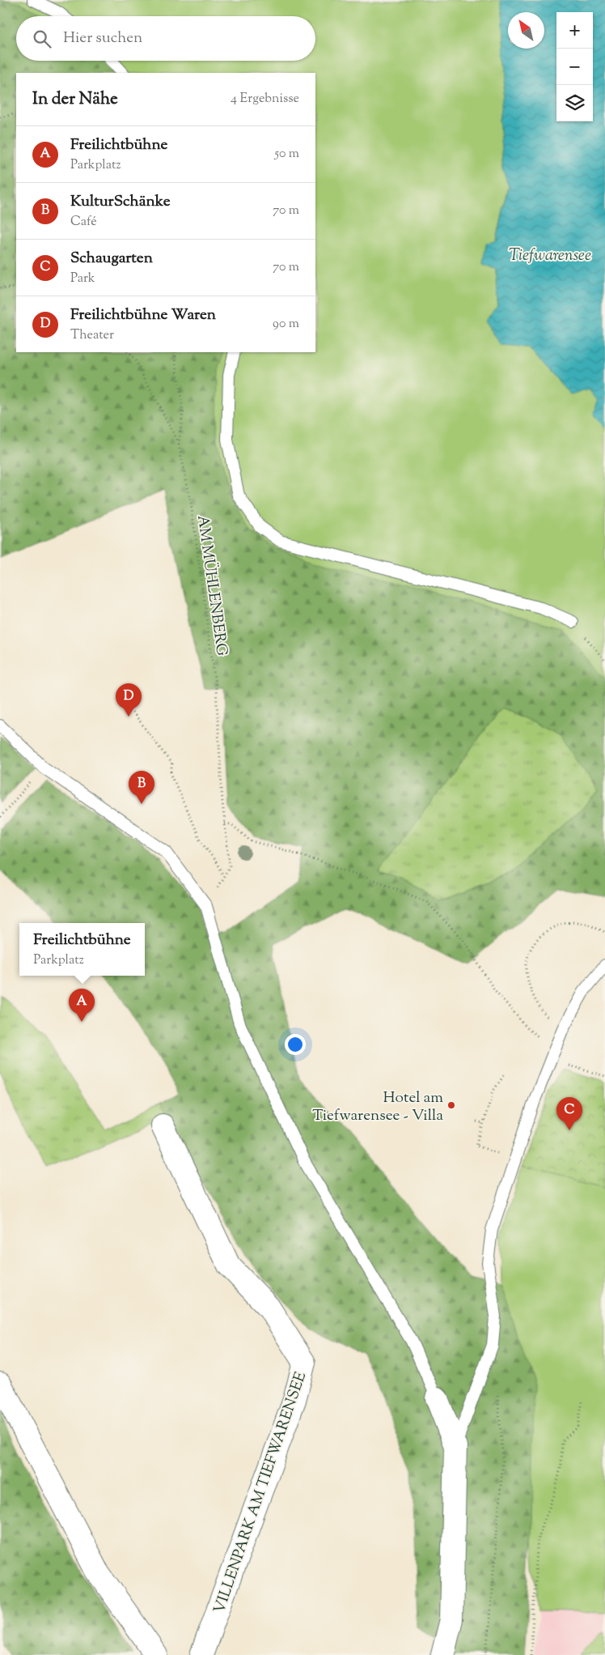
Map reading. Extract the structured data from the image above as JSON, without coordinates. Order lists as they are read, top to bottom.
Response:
{
  "streets": {
    "street": ["VILLENPARK AM TIEFWARENSEE"],
    "path": ["AM MÜHLENBERG"]
  },
  "water": ["Tiefwarensee"],
  "places": ["Hotel am Tiefwarensee - Villa"],
  "north": "top left",
  "page": {
    "map_buttons": ["+", "−"],
    "search": "Hier suchen",
    "heading": ["In der Nähe", "4 Ergebnisse"],
    "list": [
      {
        "mark": "A",
        "name": "Freilichtbühne",
        "note": "Parkplatz",
        "value": "50 m"
      },
      {
        "mark": "B",
        "name": "KulturSchänke",
        "note": "Café",
        "value": "70 m"
      },
      {
        "mark": "C",
        "name": "Schaugarten",
        "note": "Park",
        "value": "70 m"
      },
      {
        "mark": "D",
        "name": "Freilichtbühne Waren",
        "note": "Theater",
        "value": "90 m"
      }
    ],
    "pins": [
      "D",
      "B",
      "A",
      "C"
    ],
    "popup": ["Freilichtbühne", "Parkplatz"]
  }
}
